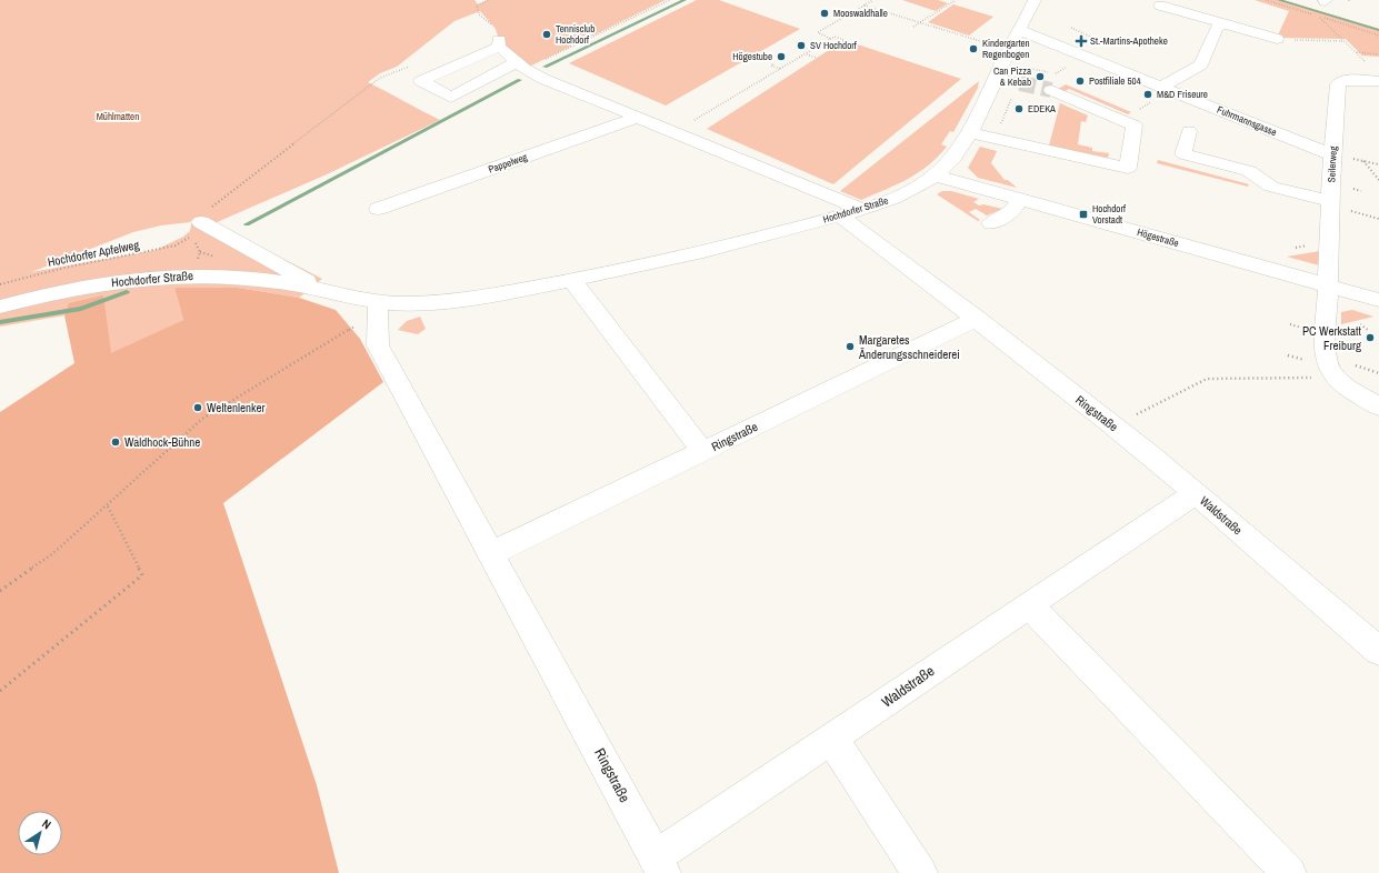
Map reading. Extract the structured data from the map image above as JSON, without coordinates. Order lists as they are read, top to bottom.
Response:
{
  "streets": {
    "street": [
      "Fuhrmannsgasse",
      "Pappelweg",
      "Seilerweg",
      "Hochdorfer Straße",
      "Högestraße",
      "Ringstraße",
      "Waldstraße"
    ],
    "path": ["Hochdorfer Apfelweg"]
  },
  "crossings": [
    ["Fuhrmannsgasse", "Seilerweg"],
    ["Fuhrmannsgasse", "Hochdorfer Straße"],
    ["Seilerweg", "Högestraße"],
    ["Hochdorfer Straße", "Högestraße"],
    ["Hochdorfer Straße", "Ringstraße"],
    ["Ringstraße", "Waldstraße"]
  ],
  "parks": ["Mühlmatten"],
  "places": {
    "other": [
      "Mooswaldhalle",
      "Tennisclub Hochdorf",
      "SV Hochdorf",
      "Kindergarten Regenbogen",
      "Högestube",
      "Can Pizza & Kebab",
      "Postfiliale 504",
      "M&D Friseure",
      "EDEKA",
      "PC Werkstatt Freiburg",
      "Margaretes Änderungsschneiderei",
      "Weltenlenker",
      "Waldhock-Bühne"
    ],
    "health": ["St.-Martins-Apotheke"],
    "transit": ["Hochdorf Vorstadt"]
  },
  "north": "top right"
}
